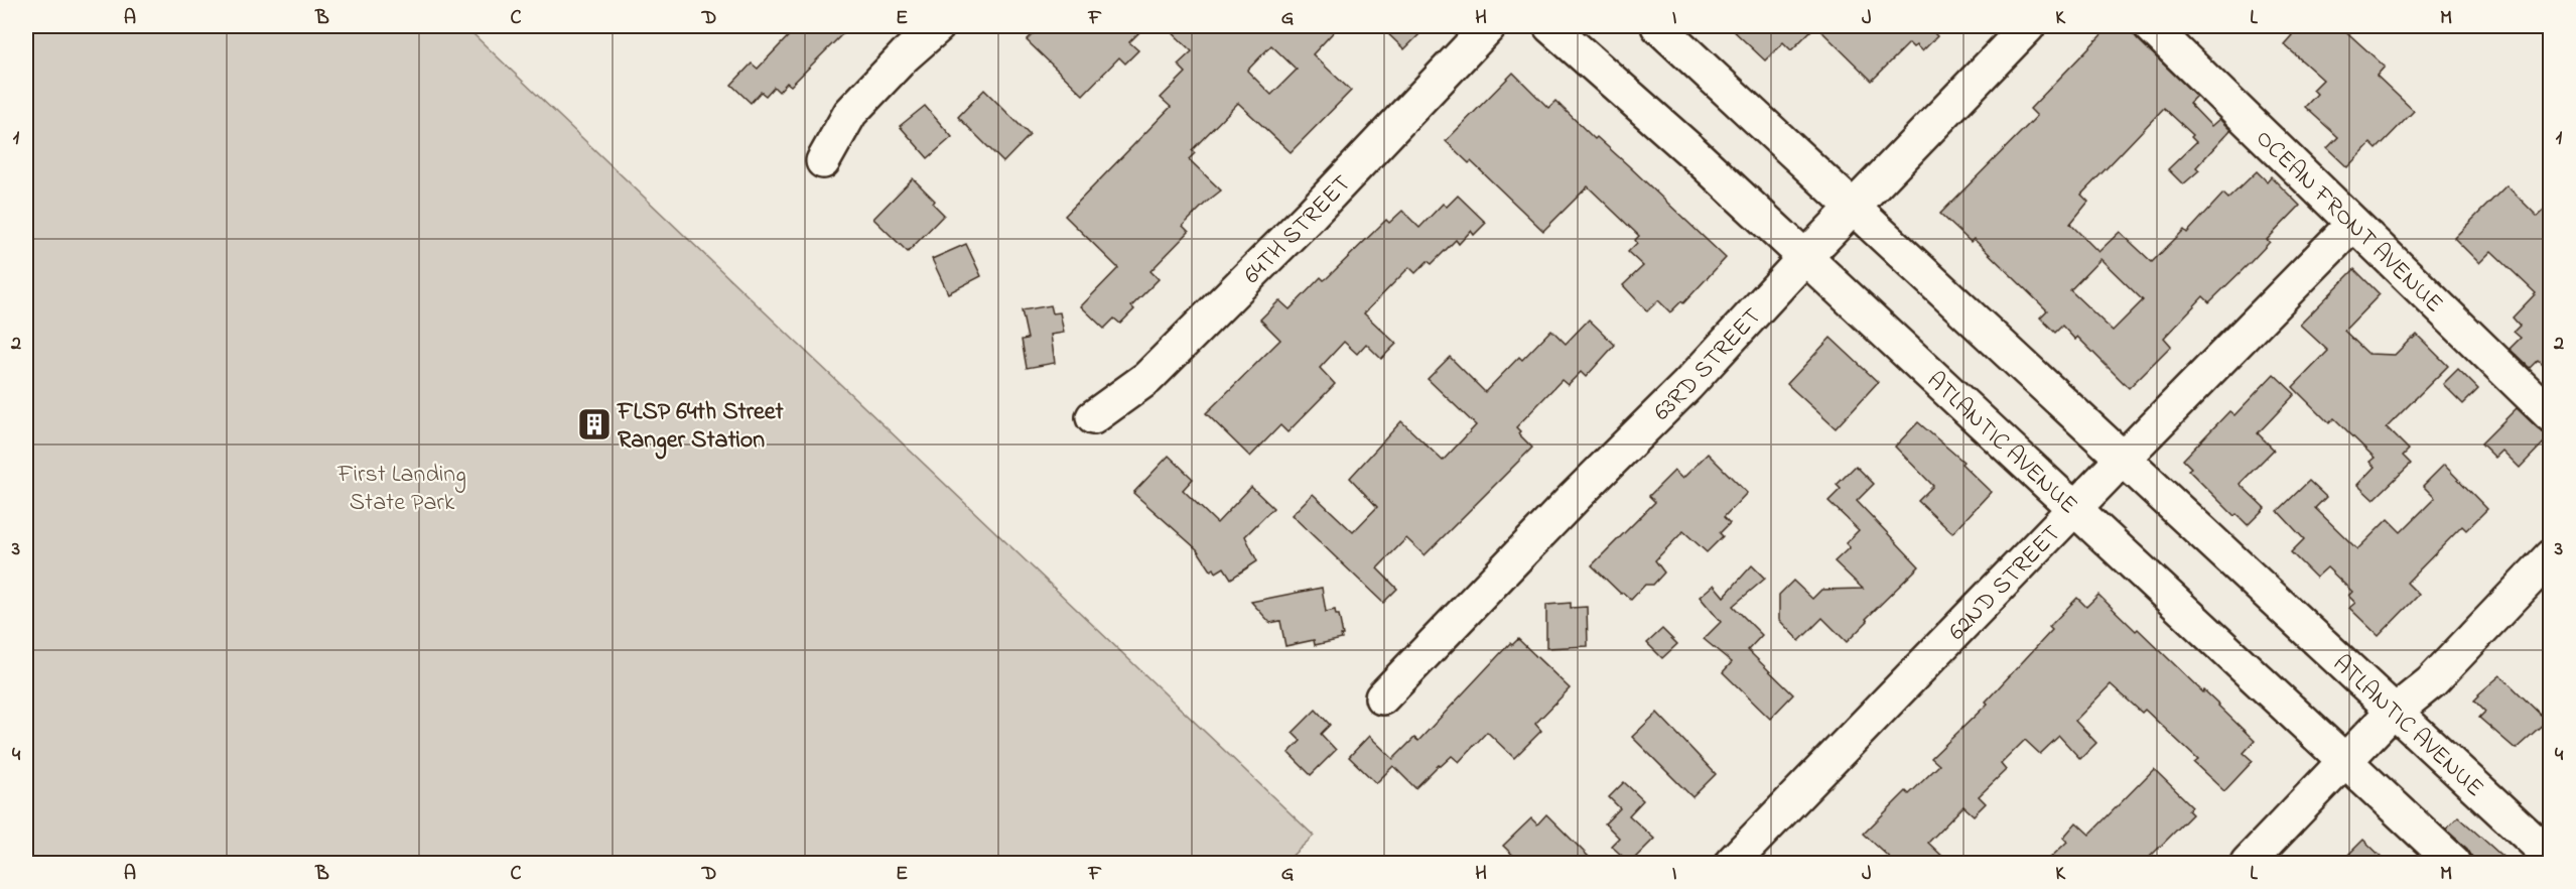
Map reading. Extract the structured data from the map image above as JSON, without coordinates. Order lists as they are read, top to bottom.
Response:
{
  "streets": {
    "main road": [
      "OCEAN FRONT AVENUE",
      "64TH STREET",
      "63RD STREET",
      "ATLANTIC AVENUE",
      "62ND STREET"
    ]
  },
  "crossings": [
    ["OCEAN FRONT AVENUE", "62ND STREET"],
    ["63RD STREET", "ATLANTIC AVENUE"],
    ["ATLANTIC AVENUE", "62ND STREET"]
  ],
  "parks": ["First Landing State Park"],
  "places": {
    "building": ["FLSP 64th Street Ranger Station"]
  },
  "grid": {
    "columns": [
      "A",
      "B",
      "C",
      "D",
      "E",
      "F",
      "G",
      "H",
      "I",
      "J",
      "K",
      "L",
      "M"
    ],
    "rows": [
      "1",
      "2",
      "3",
      "4"
    ]
  }
}
